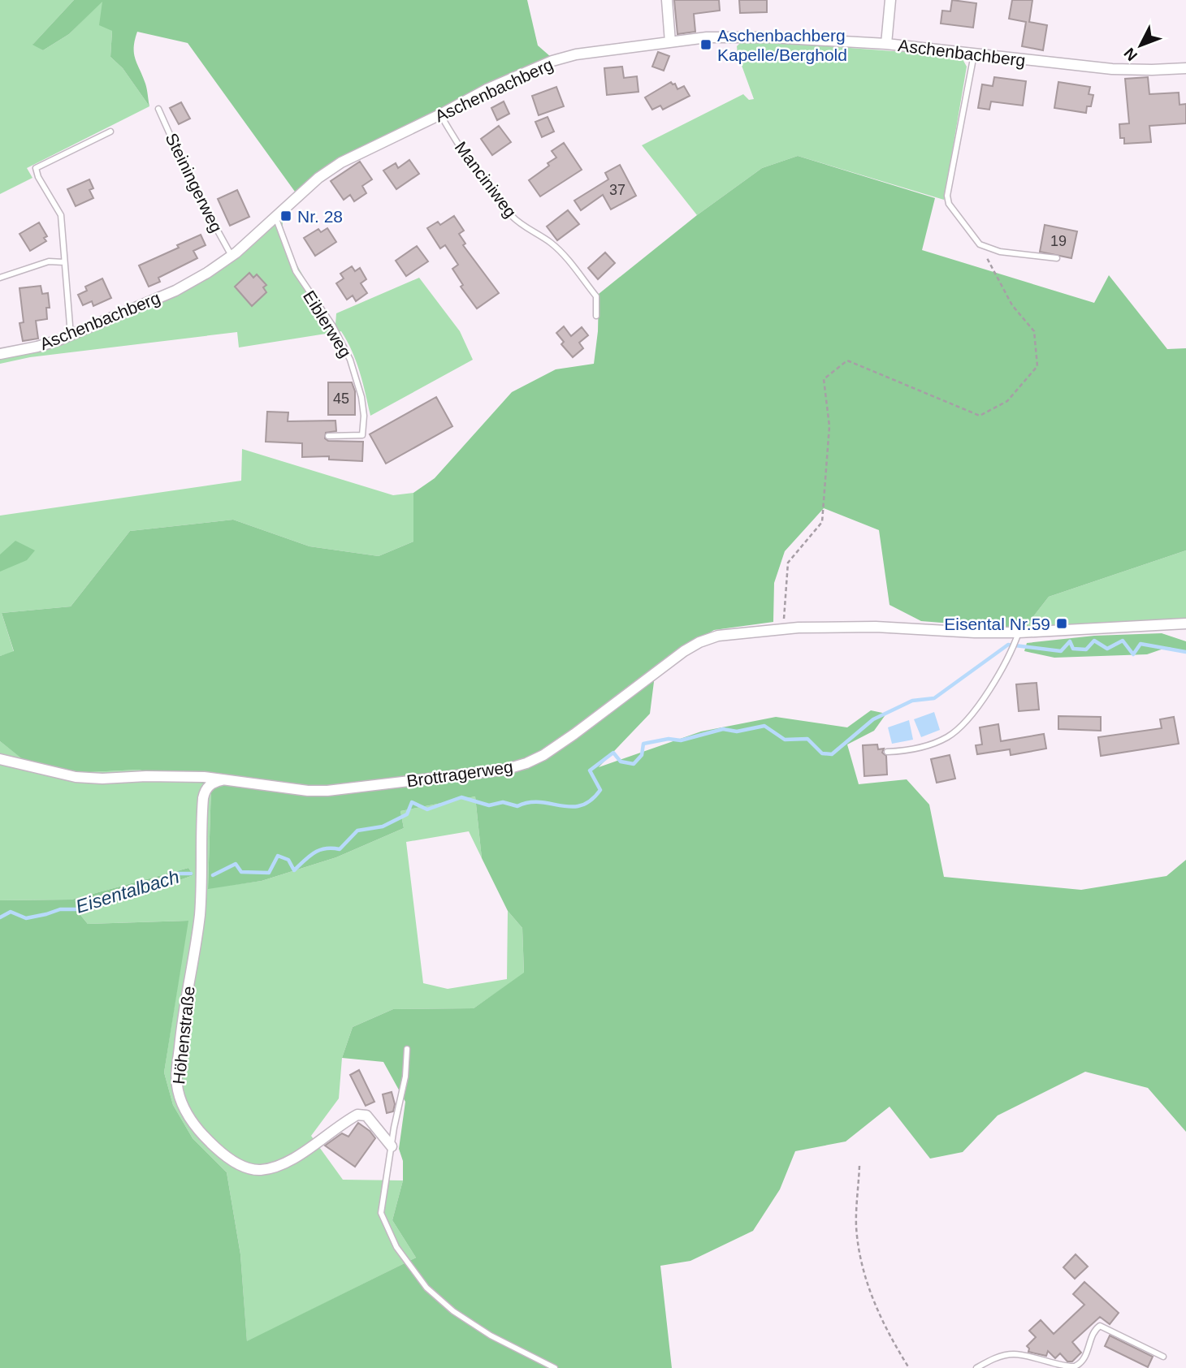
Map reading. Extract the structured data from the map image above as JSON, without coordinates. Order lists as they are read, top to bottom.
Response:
{
  "streets": {
    "street": ["Aschenbachberg", "Brottragerweg", "Höhenstraße"],
    "lane": ["Manciniweg", "Steiningerweg", "Eiblerweg"]
  },
  "crossings": [
    ["Aschenbachberg", "Manciniweg"],
    ["Aschenbachberg", "Steiningerweg"],
    ["Aschenbachberg", "Eiblerweg"],
    ["Brottragerweg", "Höhenstraße"]
  ],
  "water": ["Eisentalbach"],
  "places": {
    "transit": ["Aschenbachberg Kapelle/Berghold", "Nr. 28", "Eisental Nr.59"]
  },
  "house_numbers": ["37", "19", "45"],
  "north": "bottom left"
}
